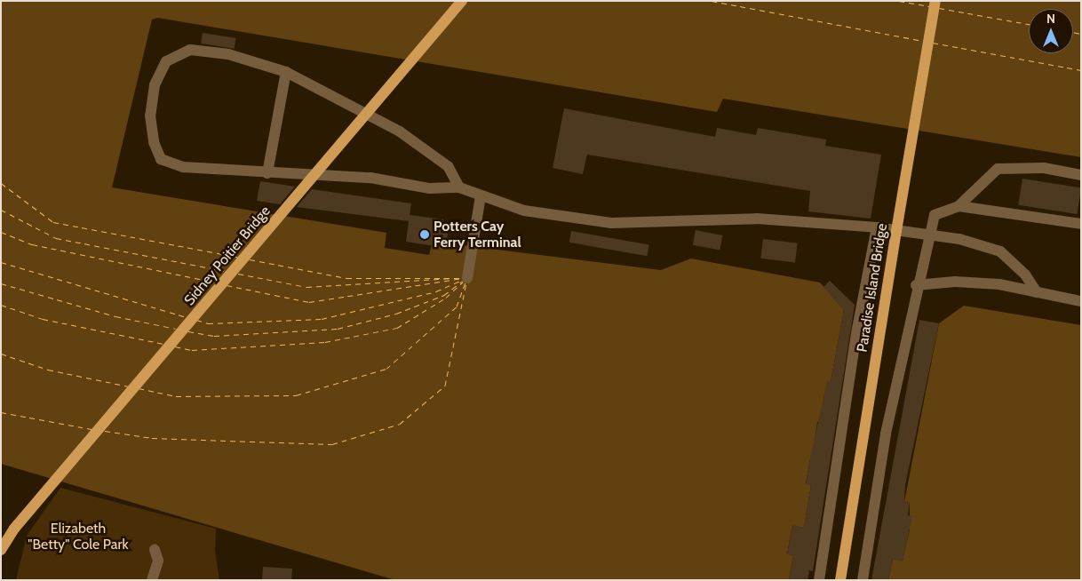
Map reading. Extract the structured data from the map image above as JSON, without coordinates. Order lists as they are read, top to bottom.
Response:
{
  "streets": {
    "main road": ["Sidney Poitier Bridge", "Paradise Island Bridge"]
  },
  "parks": ["Elizabeth \"Betty\" Cole Park"],
  "places": ["Potters Cay Ferry Terminal"],
  "north": "top"
}
